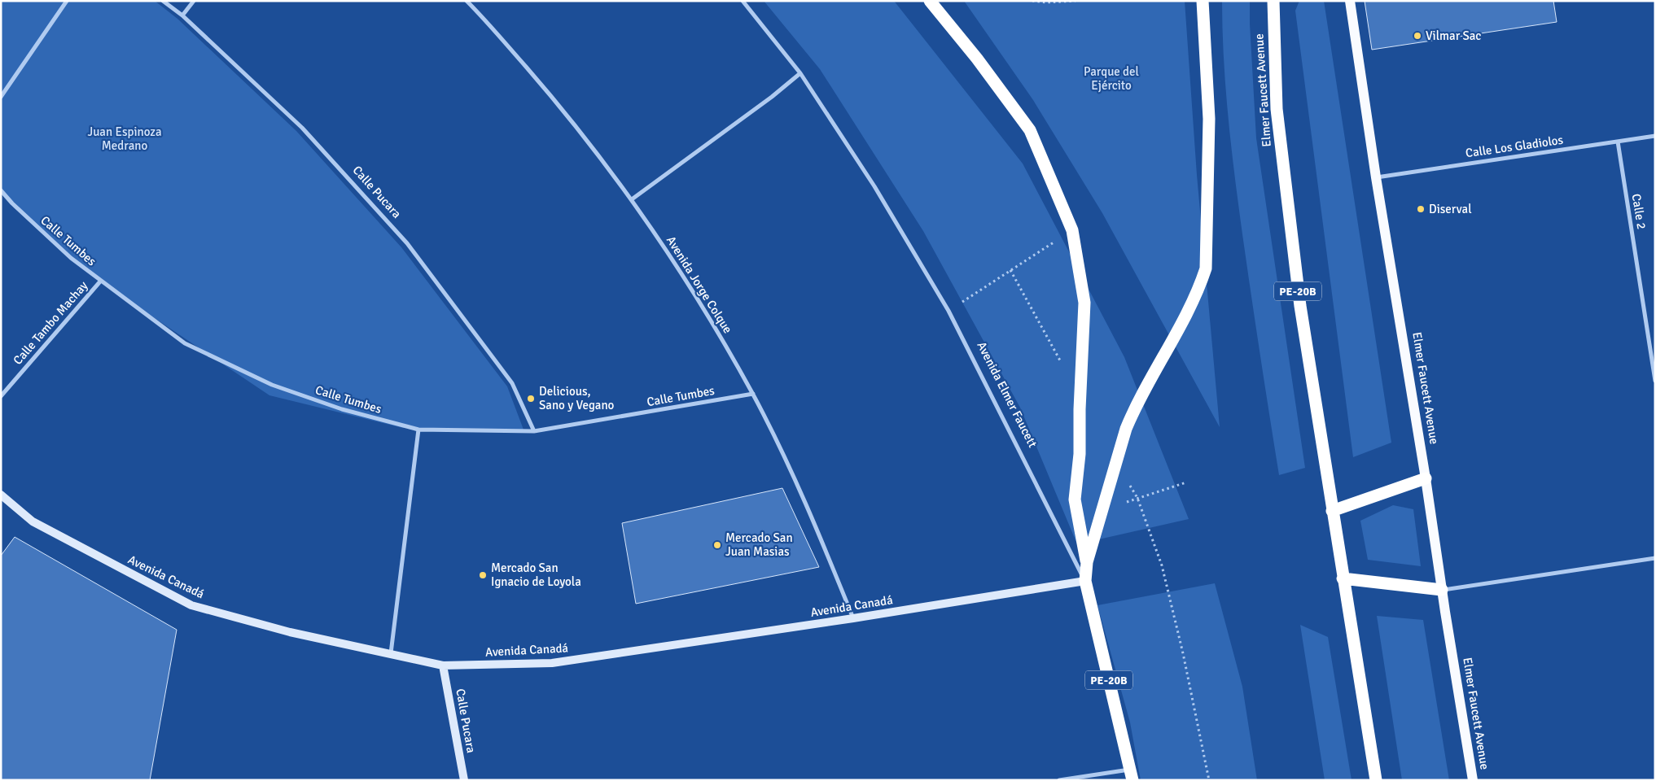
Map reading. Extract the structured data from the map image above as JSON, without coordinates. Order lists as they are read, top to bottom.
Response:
{
  "streets": {
    "highway": ["Elmer Faucett Avenue", "PE-20B"],
    "street": [
      "Calle Los Gladiolos",
      "Calle Pucara",
      "Calle 2",
      "Calle Tumbes",
      "Avenida Jorge Colque",
      "Calle Tambo Machay",
      "Avenida Elmer Faucett",
      "Avenida Canadá"
    ]
  },
  "crossings": [
    ["Elmer Faucett Avenue", "Calle Los Gladiolos"],
    ["Calle Los Gladiolos", "Calle 2"],
    ["Calle Pucara", "Calle Tumbes"],
    ["Calle Pucara", "Avenida Canadá"],
    ["Calle Tumbes", "Avenida Jorge Colque"],
    ["Calle Tumbes", "Calle Tambo Machay"],
    ["Avenida Jorge Colque", "Avenida Canadá"],
    ["PE-20B", "Avenida Elmer Faucett"],
    ["PE-20B", "Avenida Canadá"],
    ["Avenida Elmer Faucett", "Avenida Canadá"]
  ],
  "parks": ["Parque del Ejército", "Juan Espinoza Medrano"],
  "places": [
    "Vilmar Sac",
    "Diserval",
    "Delicious, Sano y Vegano",
    "Mercado San Juan Masias",
    "Mercado San Ignacio de Loyola"
  ]
}
